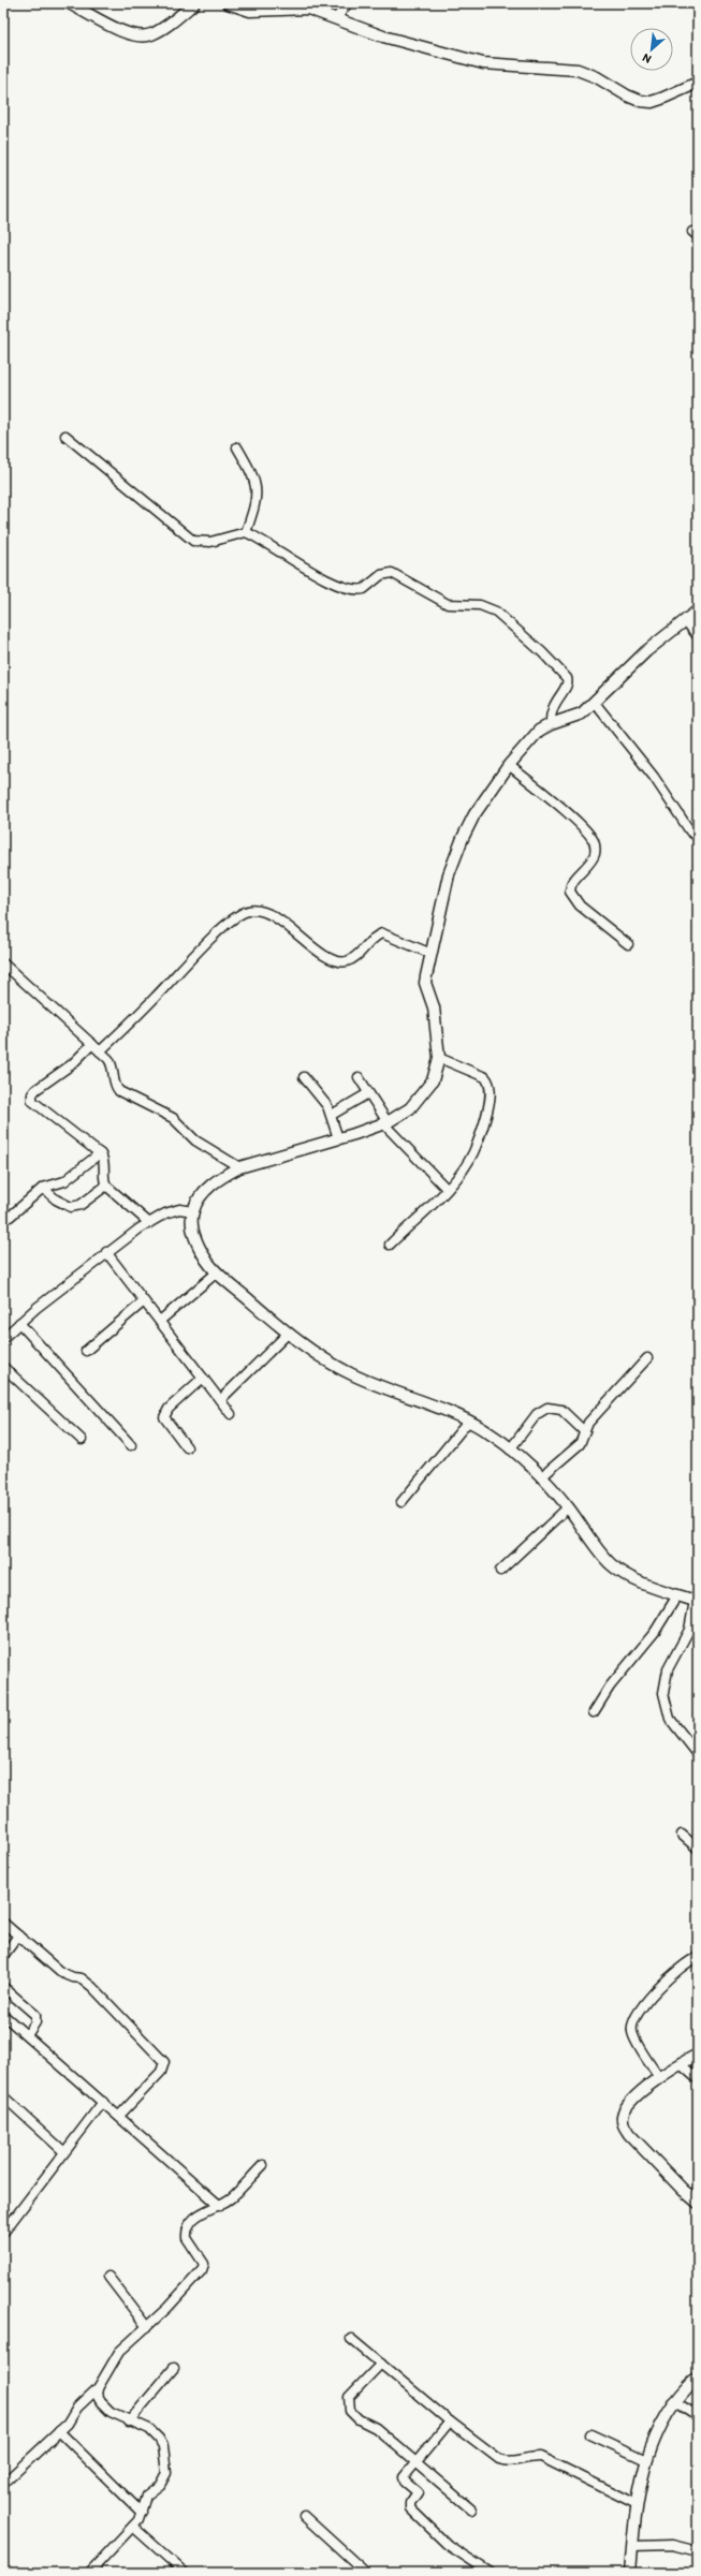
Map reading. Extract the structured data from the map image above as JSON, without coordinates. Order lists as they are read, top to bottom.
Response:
{
  "north": "bottom left"
}
